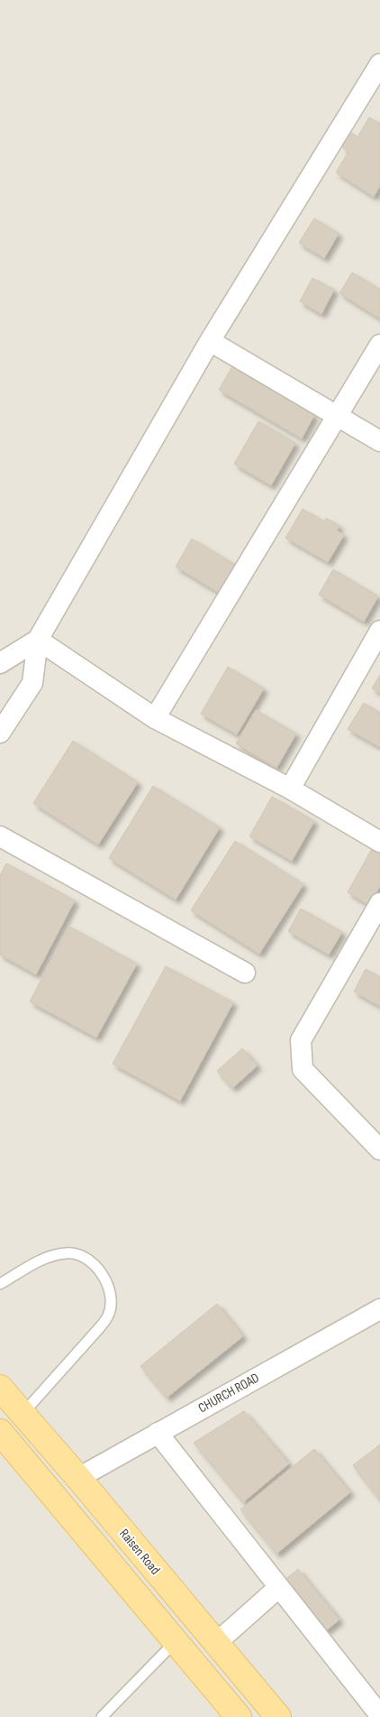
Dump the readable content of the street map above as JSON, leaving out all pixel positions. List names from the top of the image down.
{
  "streets": {
    "main road": ["Raisen Road"],
    "street": ["CHURCH ROAD"]
  },
  "crossings": [
    ["CHURCH ROAD", "Raisen Road"]
  ]
}
